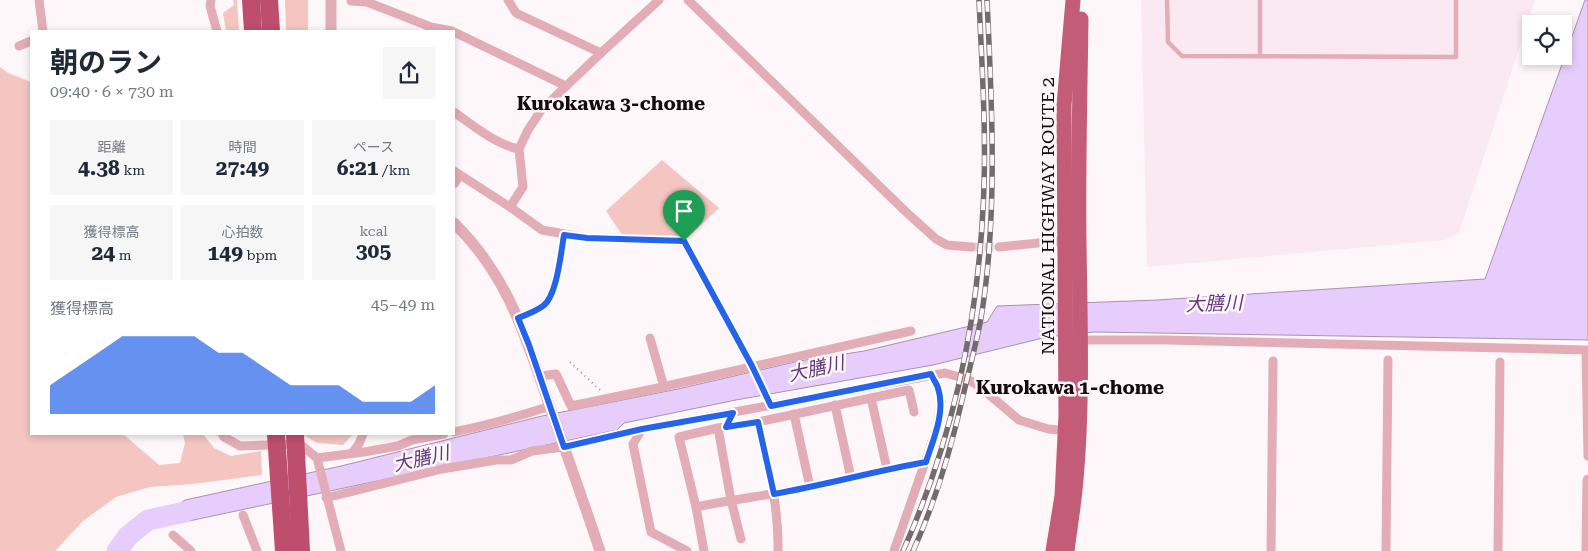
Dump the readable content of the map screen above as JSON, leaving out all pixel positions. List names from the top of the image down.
{
  "streets": {
    "highway": ["NATIONAL HIGHWAY ROUTE 2"]
  },
  "districts": ["Kurokawa 3-chome", "Kurokawa 1-chome"],
  "water": ["大膳川"],
  "page": {
    "heading": ["朝のラン", "09:40 · 6 × 730 m"],
    "stats": [
      ["距離", "4.38 km"],
      ["時間", "27:49"],
      ["ペース", "6:21 /km"],
      ["獲得標高", "24 m"],
      ["心拍数", "149 bpm"],
      ["kcal", "305"]
    ],
    "chart": ["獲得標高", "45–49 m"]
  }
}
